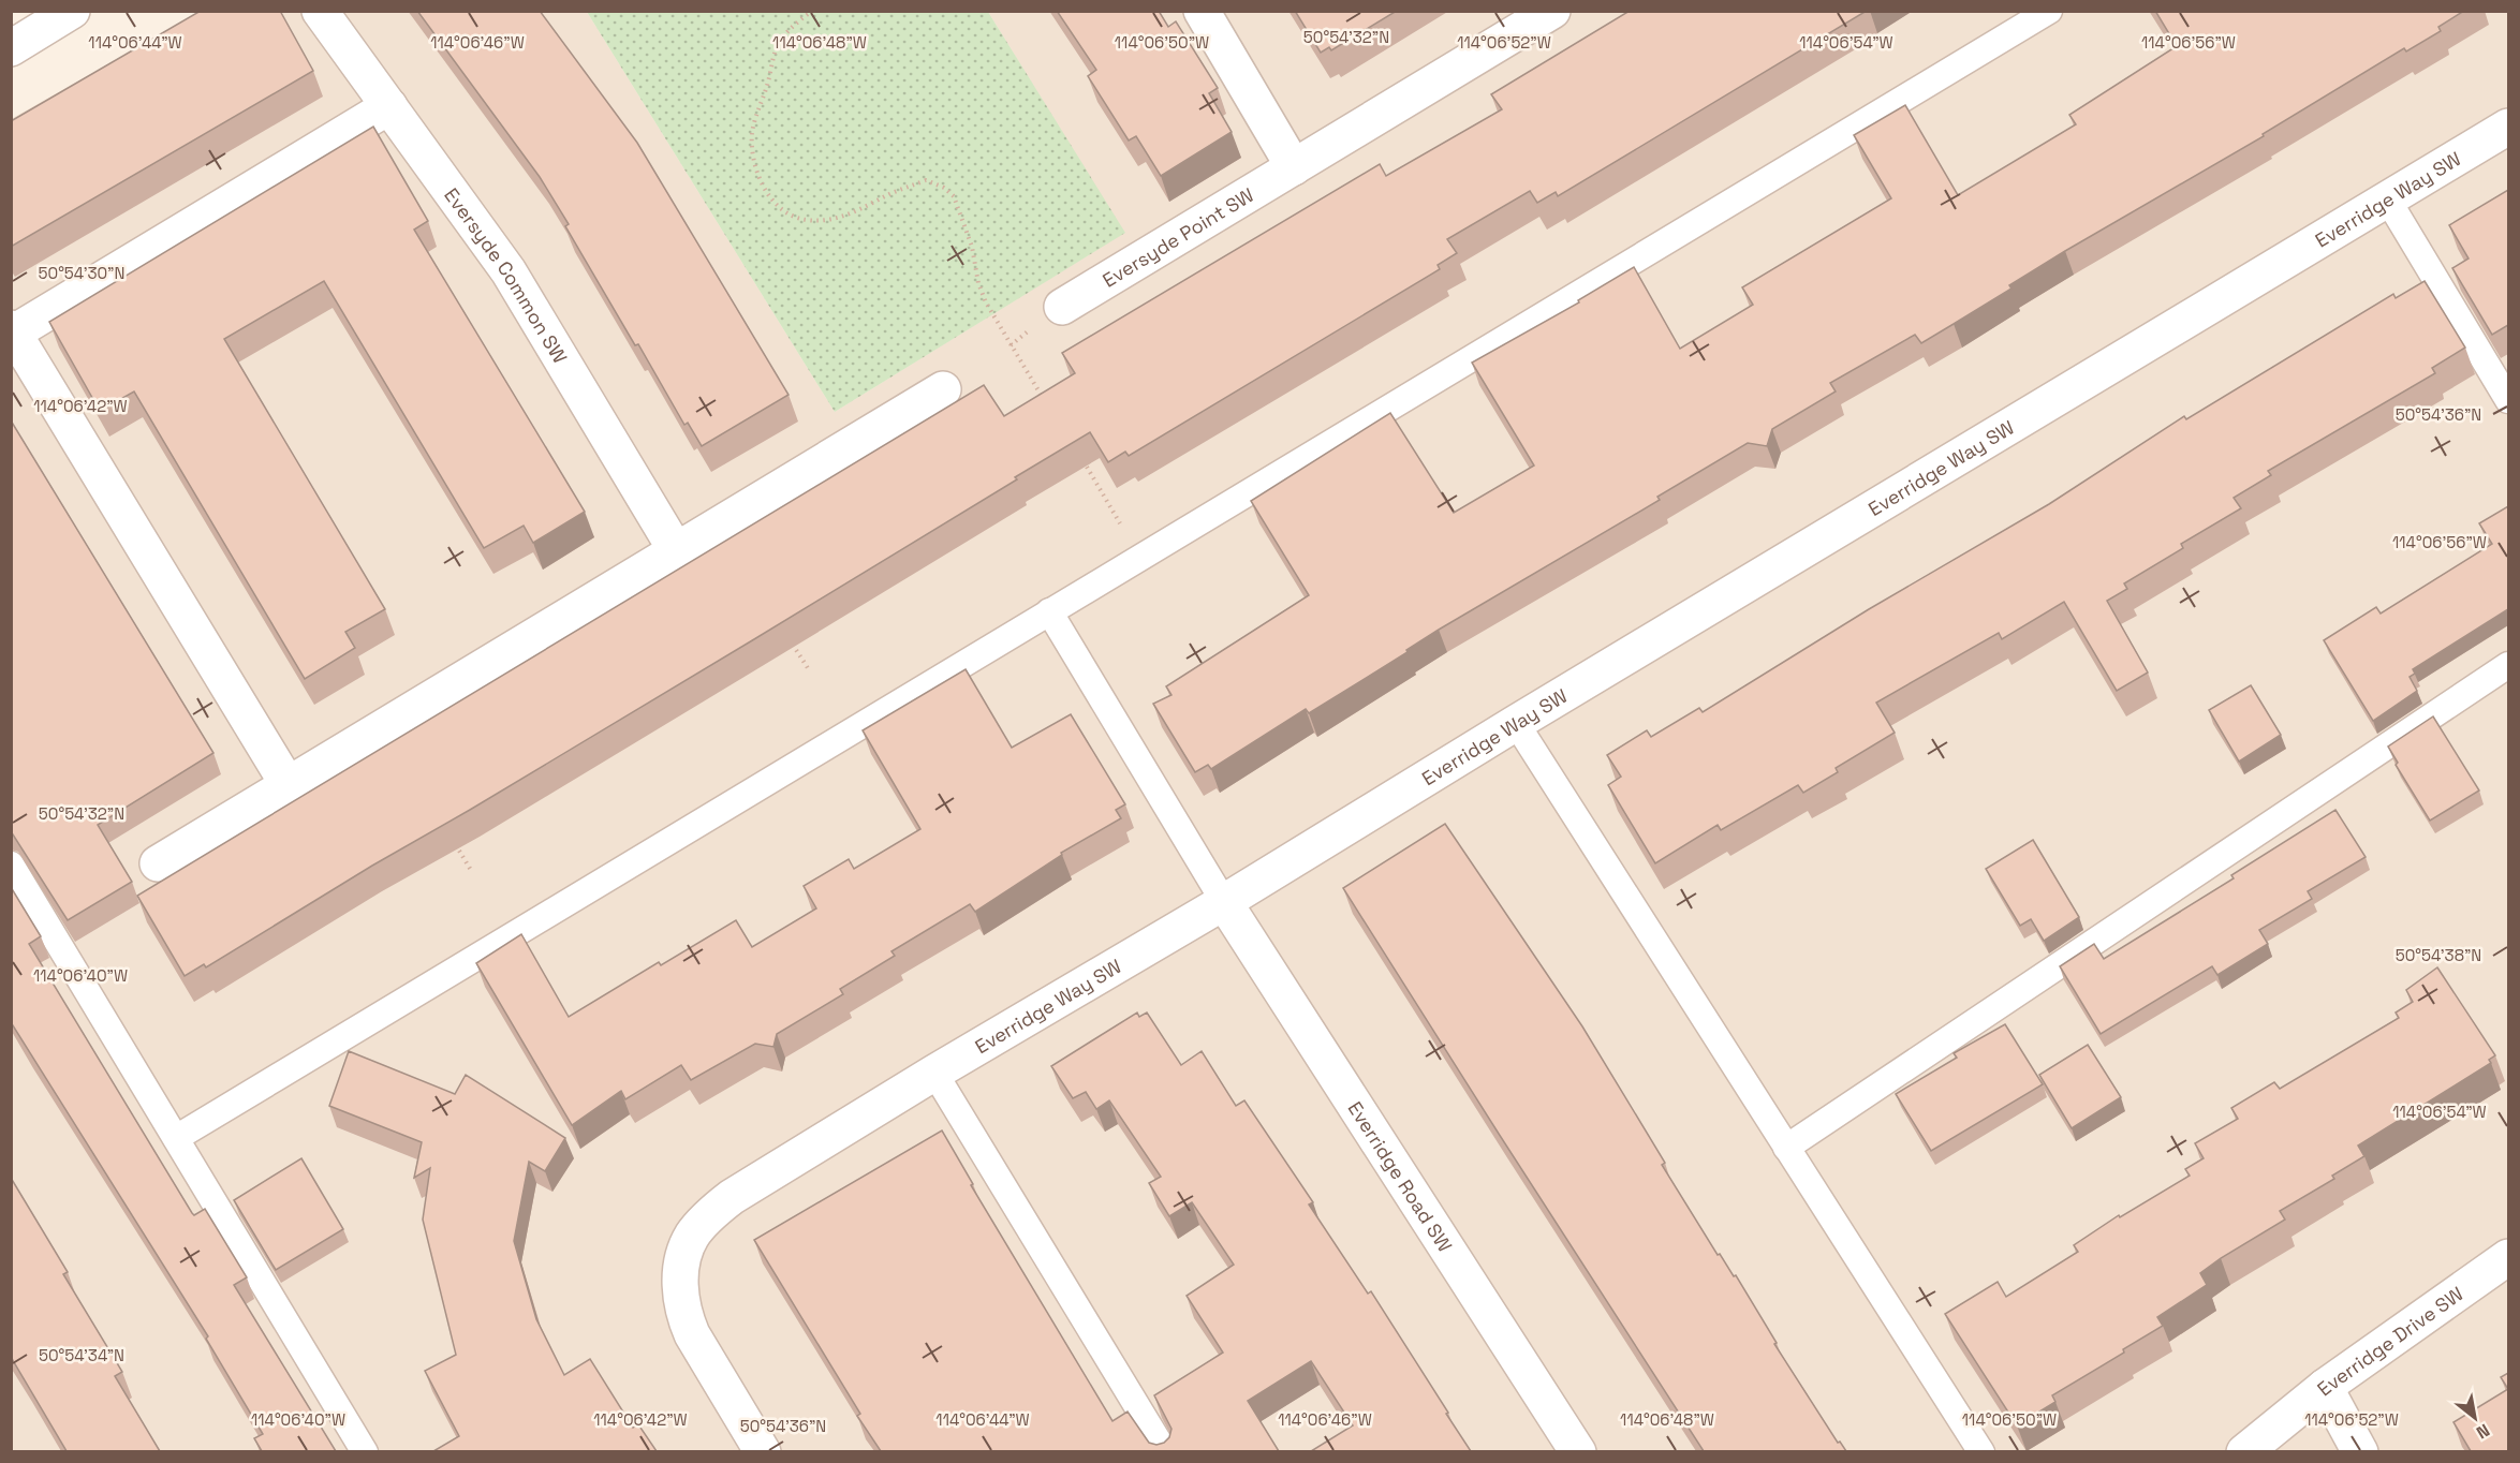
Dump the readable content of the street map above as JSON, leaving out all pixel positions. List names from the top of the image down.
{
  "streets": {
    "street": [
      "Everridge Way SW",
      "Eversyde Point SW",
      "Eversyde Common SW",
      "Everridge Road SW",
      "Everridge Drive SW"
    ]
  },
  "crossings": [
    ["Everridge Way SW", "Everridge Road SW"]
  ],
  "north": "bottom right",
  "coordinates": [
    "50°54'32\"N",
    "114°06'44\"W",
    "114°06'46\"W",
    "114°06'48\"W",
    "114°06'50\"W",
    "114°06'52\"W",
    "114°06'54\"W",
    "114°06'56\"W",
    "50°54'30\"N",
    "114°06'42\"W",
    "50°54'36\"N",
    "50°54'38\"N",
    "114°06'40\"W",
    "50°54'34\"N"
  ]
}
